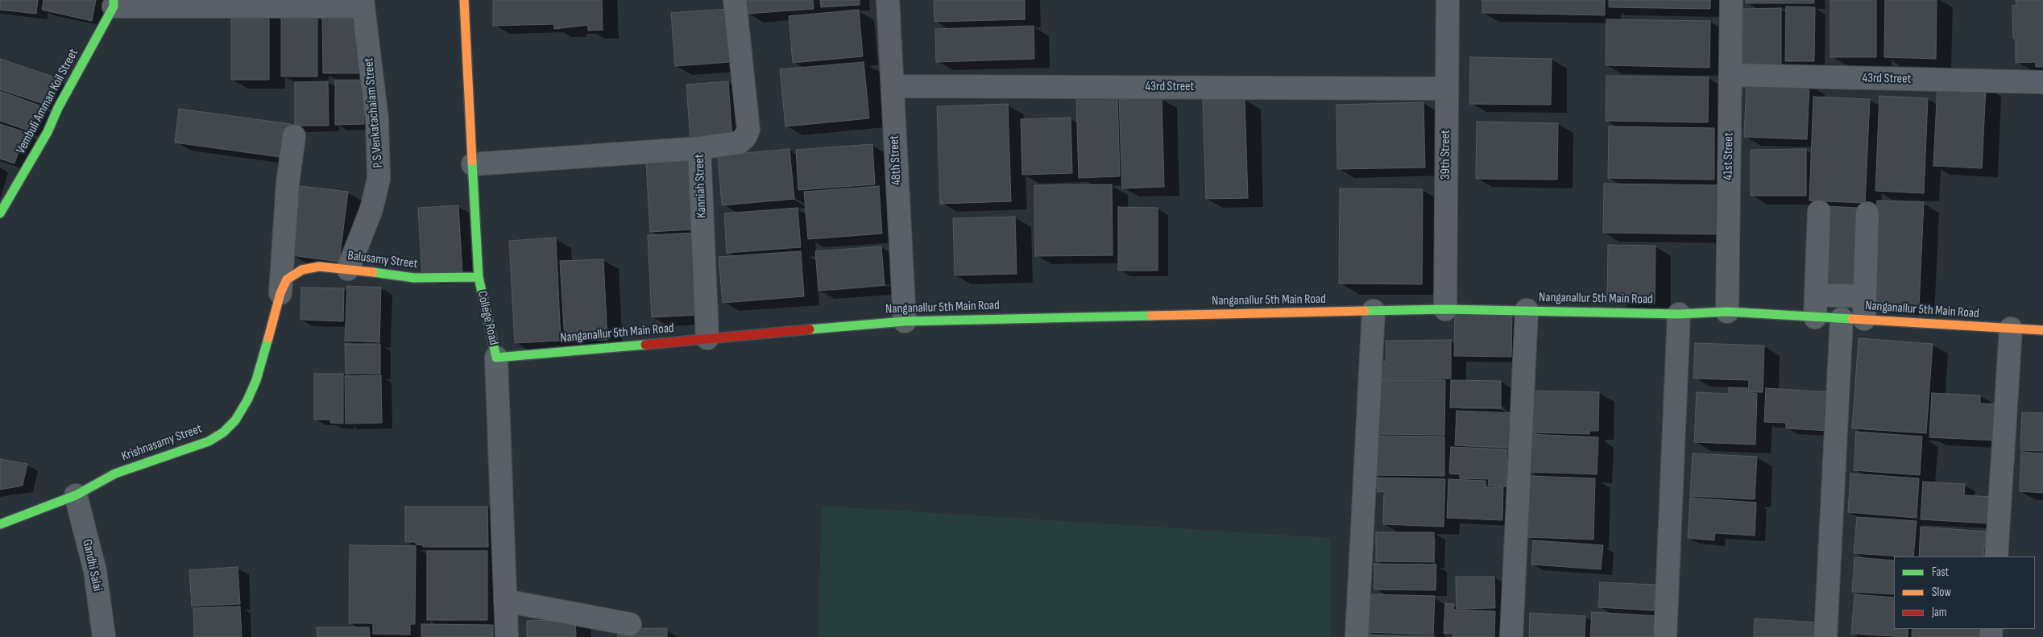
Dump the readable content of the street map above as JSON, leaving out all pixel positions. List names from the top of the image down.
{
  "streets": {
    "street": [
      "43rd Street",
      "Vembuli Amman Koil Street",
      "P S Venkatachalam Street",
      "39th Street",
      "41st Street",
      "48th Street",
      "Kanniah Street",
      "Balusamy Street",
      "Nanganallur 5th Main Road",
      "College Road",
      "Krishnasamy Street",
      "Gandhi Salai"
    ]
  },
  "crossings": [
    ["43rd Street", "39th Street"],
    ["43rd Street", "41st Street"],
    ["43rd Street", "48th Street"],
    ["P S Venkatachalam Street", "Balusamy Street"],
    ["39th Street", "Nanganallur 5th Main Road"],
    ["41st Street", "Nanganallur 5th Main Road"],
    ["48th Street", "Nanganallur 5th Main Road"],
    ["Kanniah Street", "Nanganallur 5th Main Road"],
    ["Balusamy Street", "College Road"],
    ["Balusamy Street", "Krishnasamy Street"],
    ["Nanganallur 5th Main Road", "College Road"],
    ["Krishnasamy Street", "Gandhi Salai"]
  ],
  "legend": ["Fast", "Slow", "Jam"]
}
